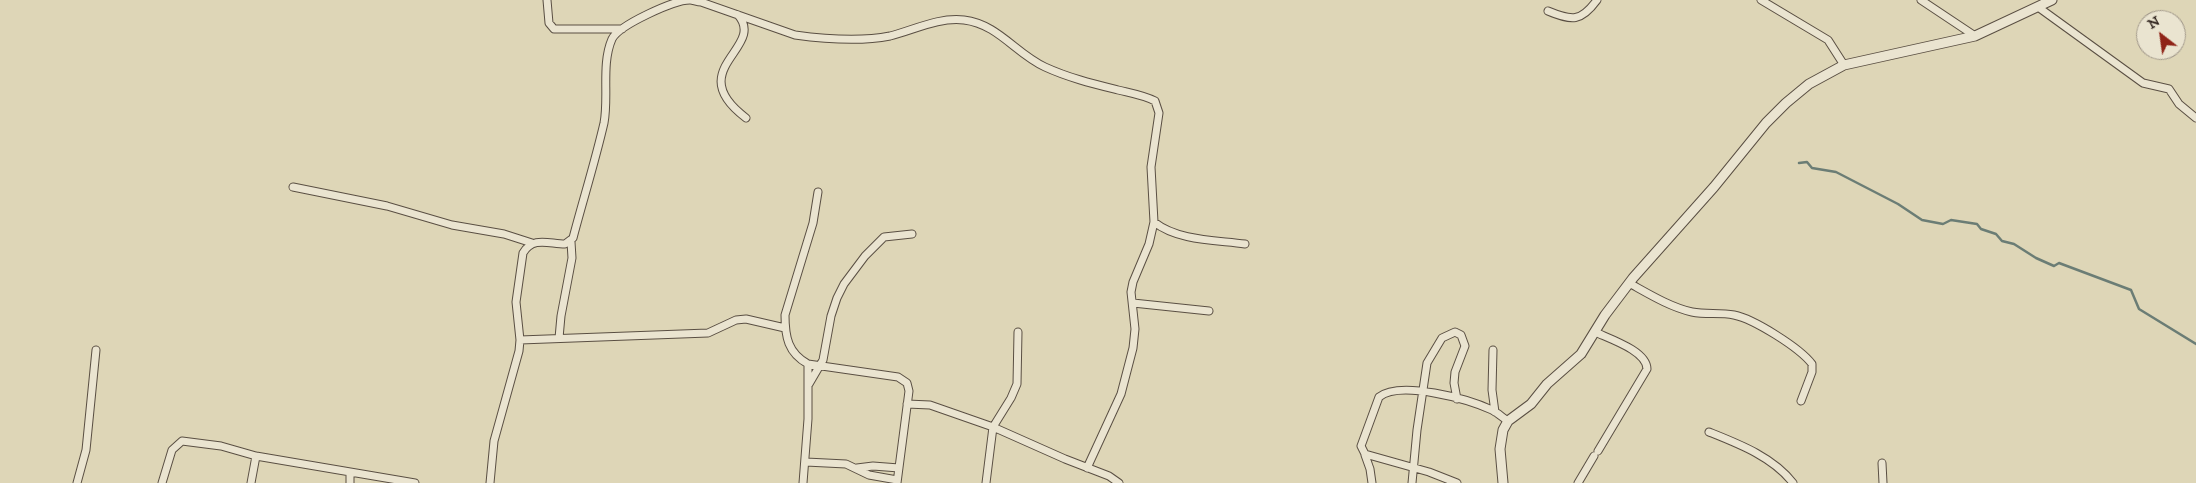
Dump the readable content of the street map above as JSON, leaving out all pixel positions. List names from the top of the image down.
{
  "north": "top left"
}
